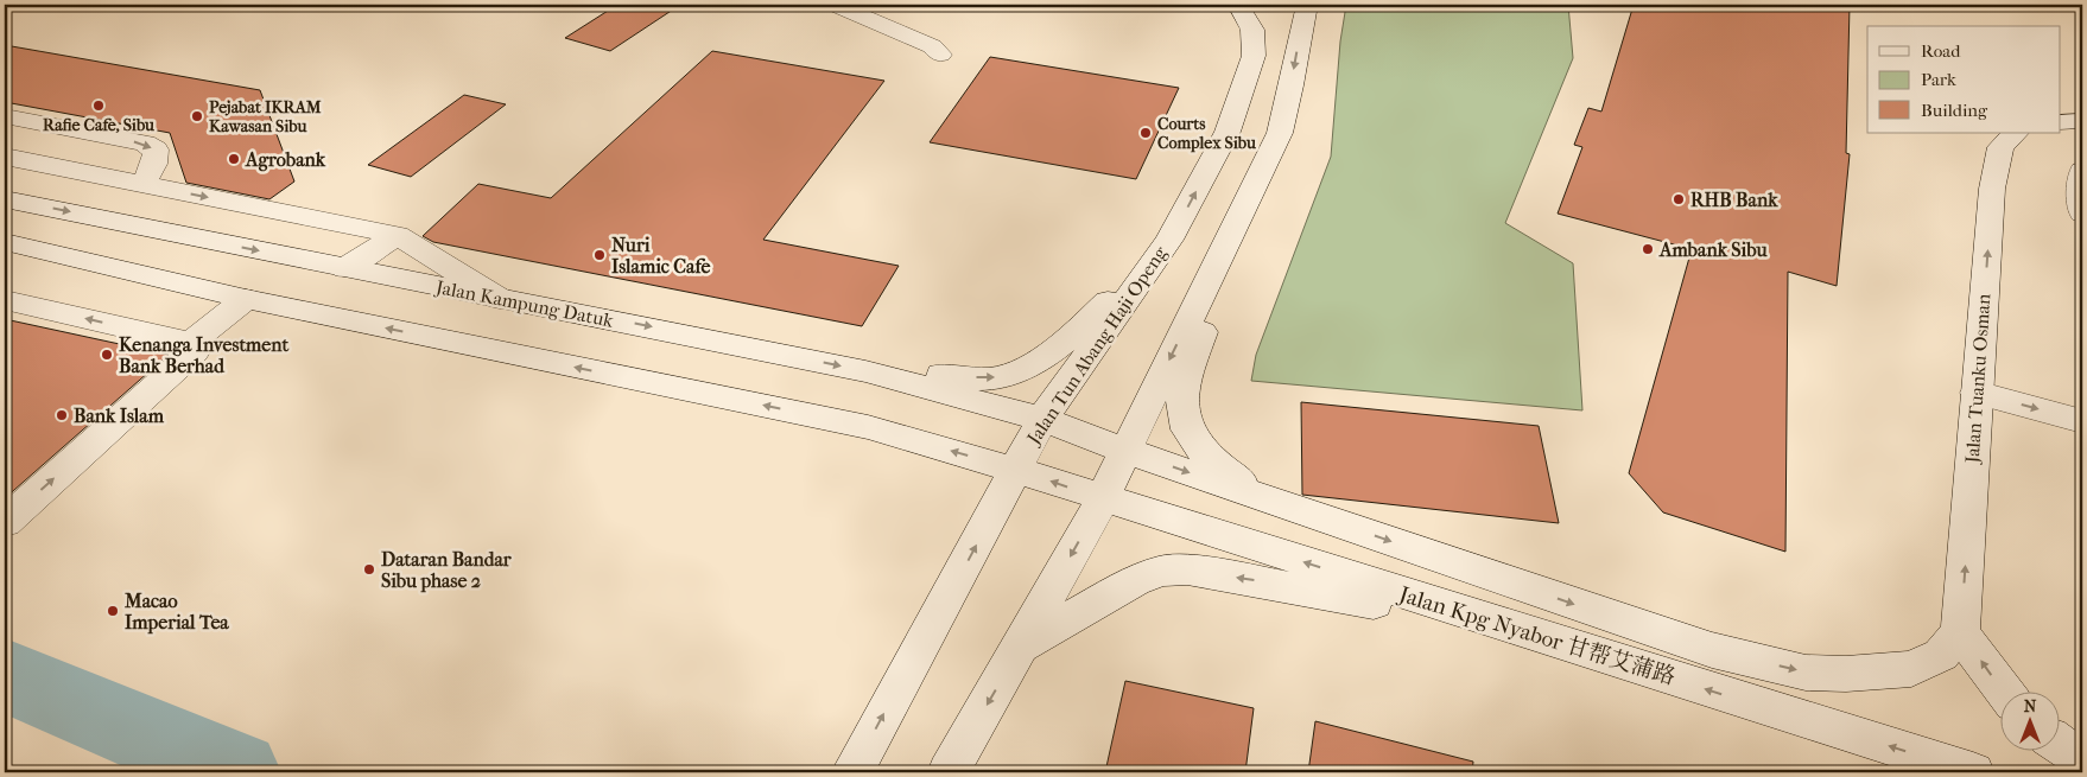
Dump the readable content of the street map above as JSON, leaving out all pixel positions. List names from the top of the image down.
{
  "streets": {
    "street": [
      "Jalan Kampung Datuk",
      "Jalan Tun Abang Haji Openg",
      "Jalan Tuanku Osman",
      "Jalan Kpg Nyabor 甘帮艾蒲路"
    ]
  },
  "crossings": [
    ["Jalan Kampung Datuk", "Jalan Tun Abang Haji Openg"],
    ["Jalan Kampung Datuk", "Jalan Kpg Nyabor 甘帮艾蒲路"],
    ["Jalan Tun Abang Haji Openg", "Jalan Kpg Nyabor 甘帮艾蒲路"],
    ["Jalan Tuanku Osman", "Jalan Kpg Nyabor 甘帮艾蒲路"]
  ],
  "one_way": ["Jalan Tuanku Osman"],
  "places": [
    "Rafie Cafe, Sibu",
    "Pejabat IKRAM Kawasan Sibu",
    "Courts Complex Sibu",
    "Agrobank",
    "RHB Bank",
    "Ambank Sibu",
    "Nuri Islamic Cafe",
    "Kenanga Investment Bank Berhad",
    "Bank Islam",
    "Dataran Bandar Sibu phase 2",
    "Macao Imperial Tea"
  ],
  "legend": ["Road", "Park", "Building"],
  "north": "top"
}
